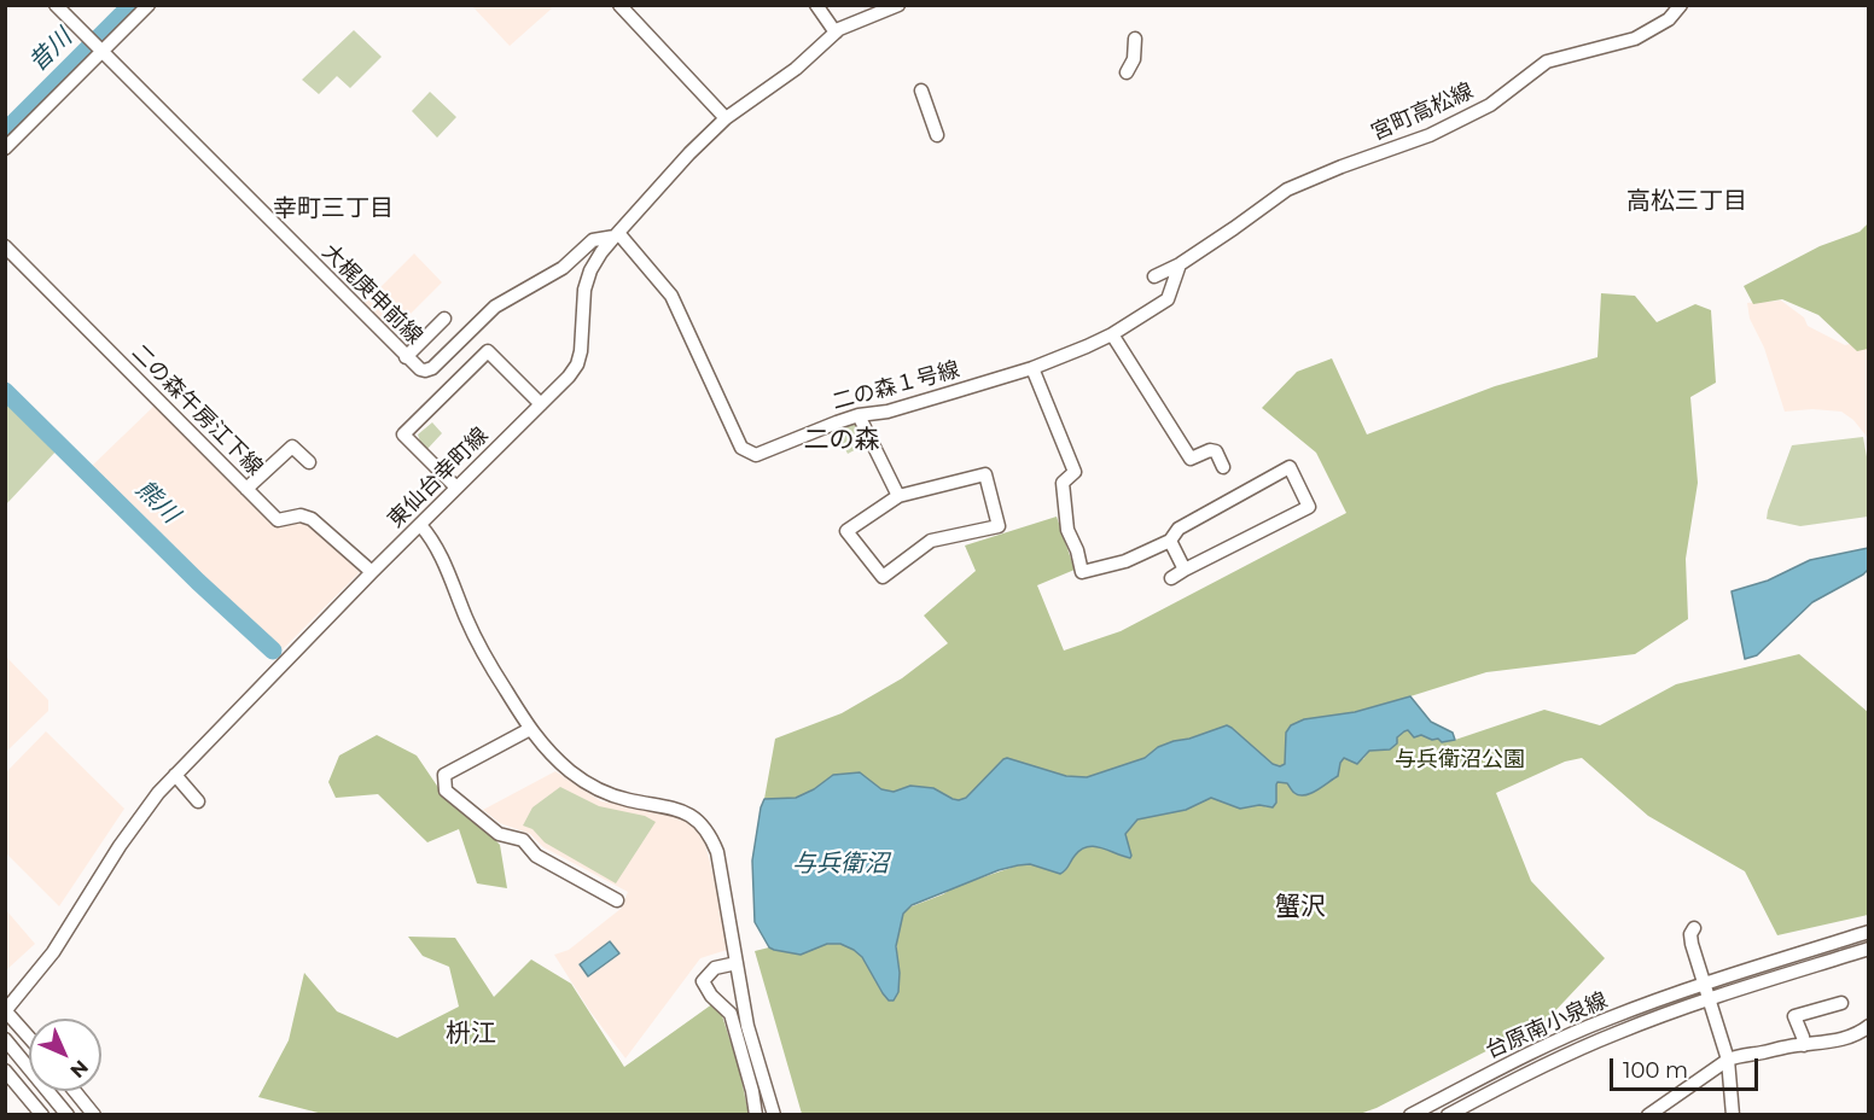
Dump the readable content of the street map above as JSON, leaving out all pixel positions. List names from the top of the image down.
{
  "streets": {
    "street": [
      "宮町高松線",
      "大梶庚申前線",
      "二の森１号線",
      "二の森午房江下線",
      "東仙台幸町線",
      "台原南小泉線"
    ]
  },
  "crossings": [
    ["宮町高松線", "二の森１号線"],
    ["大梶庚申前線", "二の森１号線"],
    ["大梶庚申前線", "東仙台幸町線"],
    ["二の森１号線", "東仙台幸町線"],
    ["二の森午房江下線", "東仙台幸町線"]
  ],
  "districts": [
    "高松三丁目",
    "幸町三丁目",
    "二の森",
    "蟹沢",
    "枡江"
  ],
  "water": ["昔川", "熊川", "与兵衛沼"],
  "parks": ["与兵衛沼公園"],
  "scale_bar": "100 m",
  "north": "bottom right"
}
